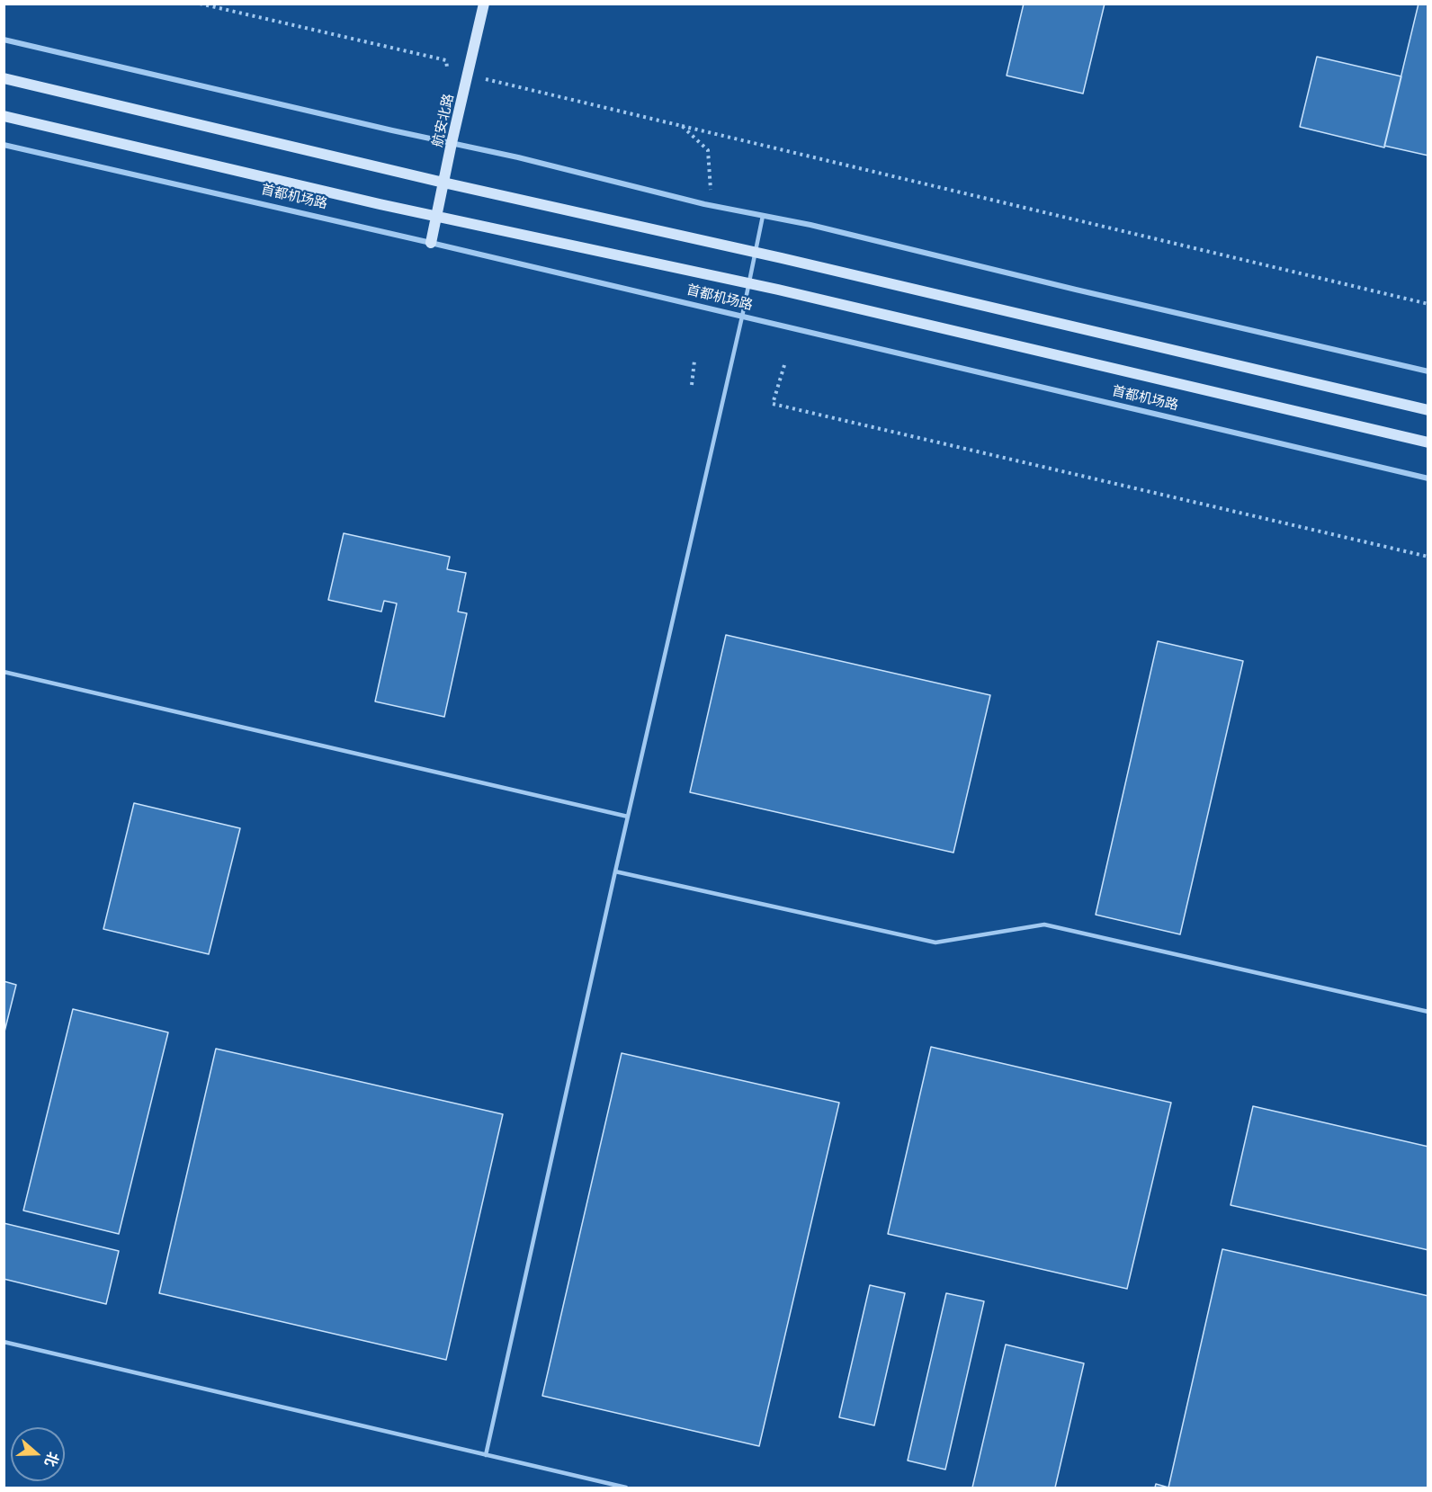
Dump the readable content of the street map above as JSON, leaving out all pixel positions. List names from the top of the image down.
{
  "streets": {
    "street": ["航安北路", "首都机场路"]
  },
  "crossings": [
    ["航安北路", "首都机场路"]
  ],
  "north": "right"
}
